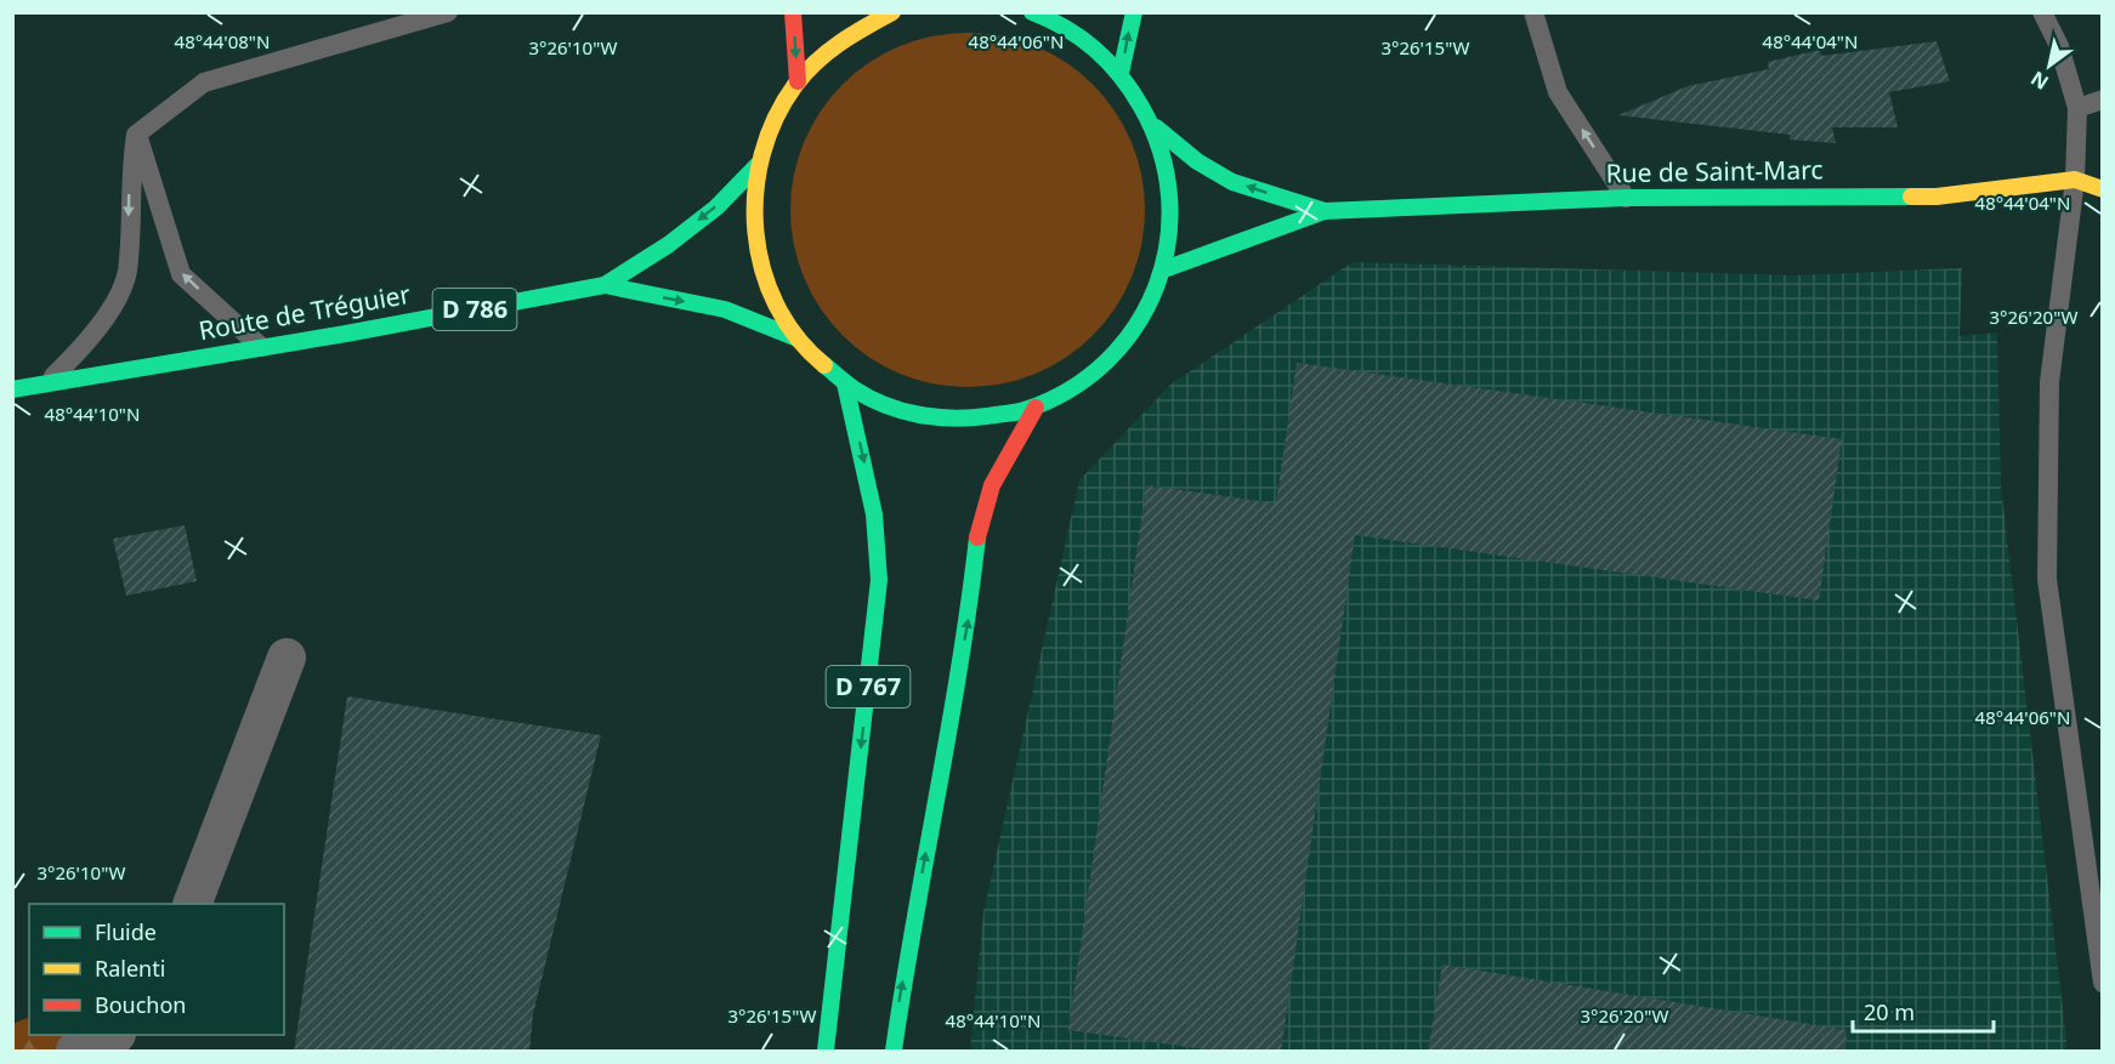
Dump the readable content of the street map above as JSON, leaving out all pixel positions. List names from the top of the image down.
{
  "streets": {
    "main road": [
      "Rue de Saint-Marc",
      "D 786",
      "Route de Tréguier",
      "D 767"
    ]
  },
  "crossings": [
    ["D 786", "Route de Tréguier"]
  ],
  "legend": ["Fluide", "Ralenti", "Bouchon"],
  "scale_bar": "20 m",
  "north": "bottom left",
  "coordinates": [
    "48°44'08\"N",
    "48°44'04\"N",
    "48°44'06\"N",
    "3°26'10\"W",
    "3°26'15\"W",
    "3°26'20\"W",
    "48°44'10\"N"
  ]
}
